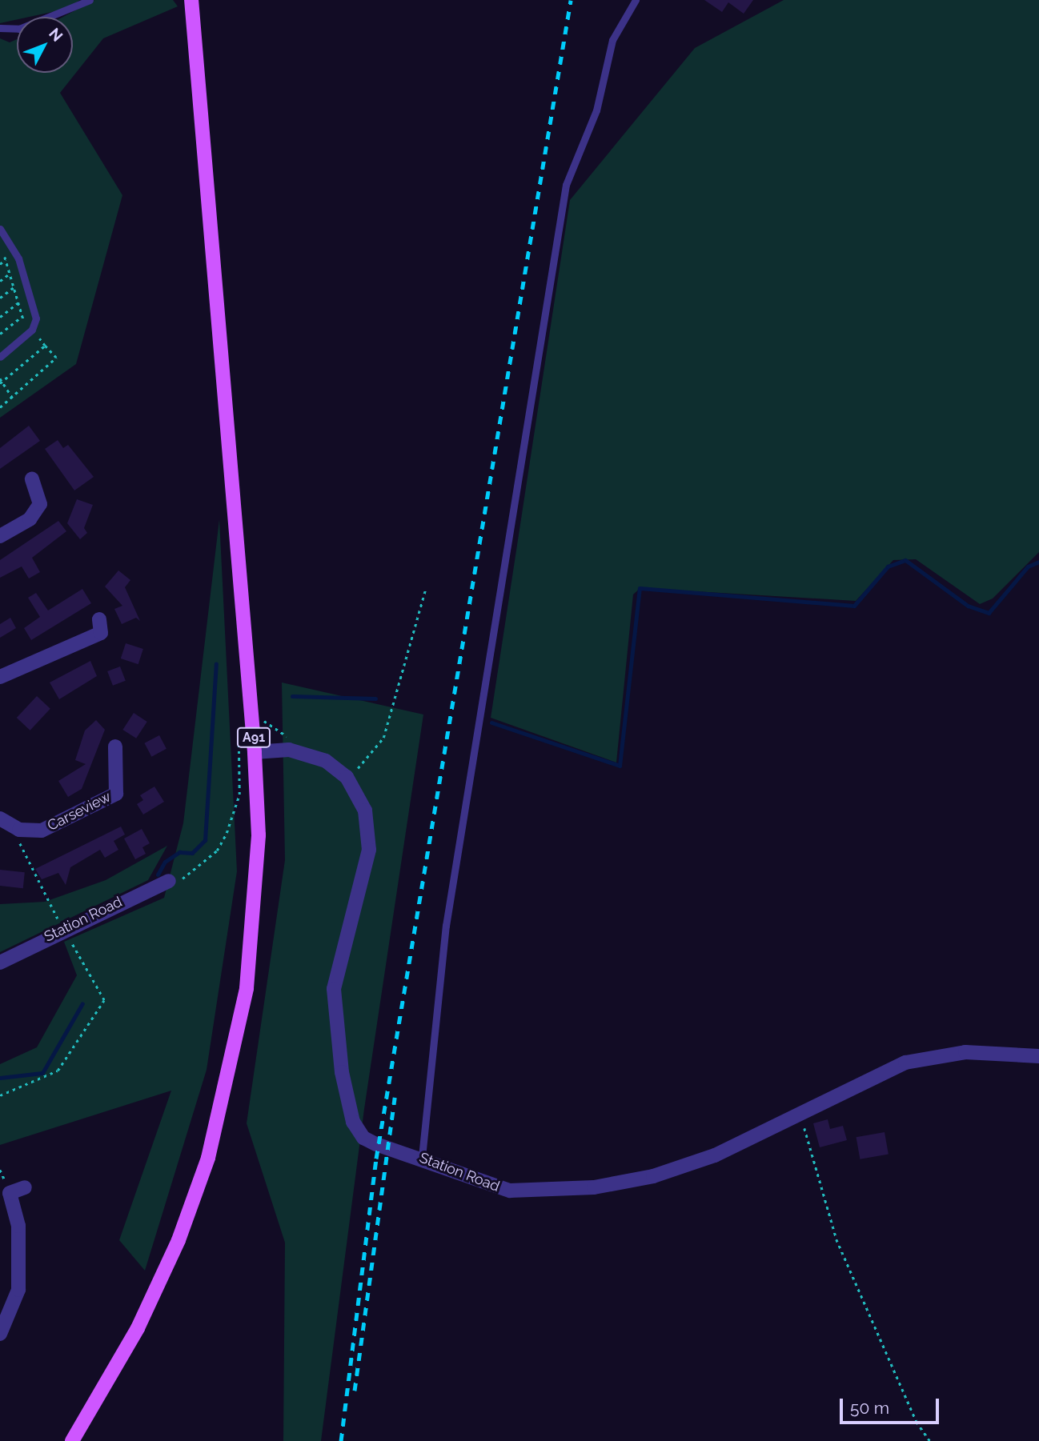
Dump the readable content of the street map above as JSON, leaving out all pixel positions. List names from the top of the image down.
{
  "streets": {
    "main road": ["A91"],
    "street": ["Carseview", "Station Road"]
  },
  "scale_bar": "50 m",
  "north": "top right"
}
